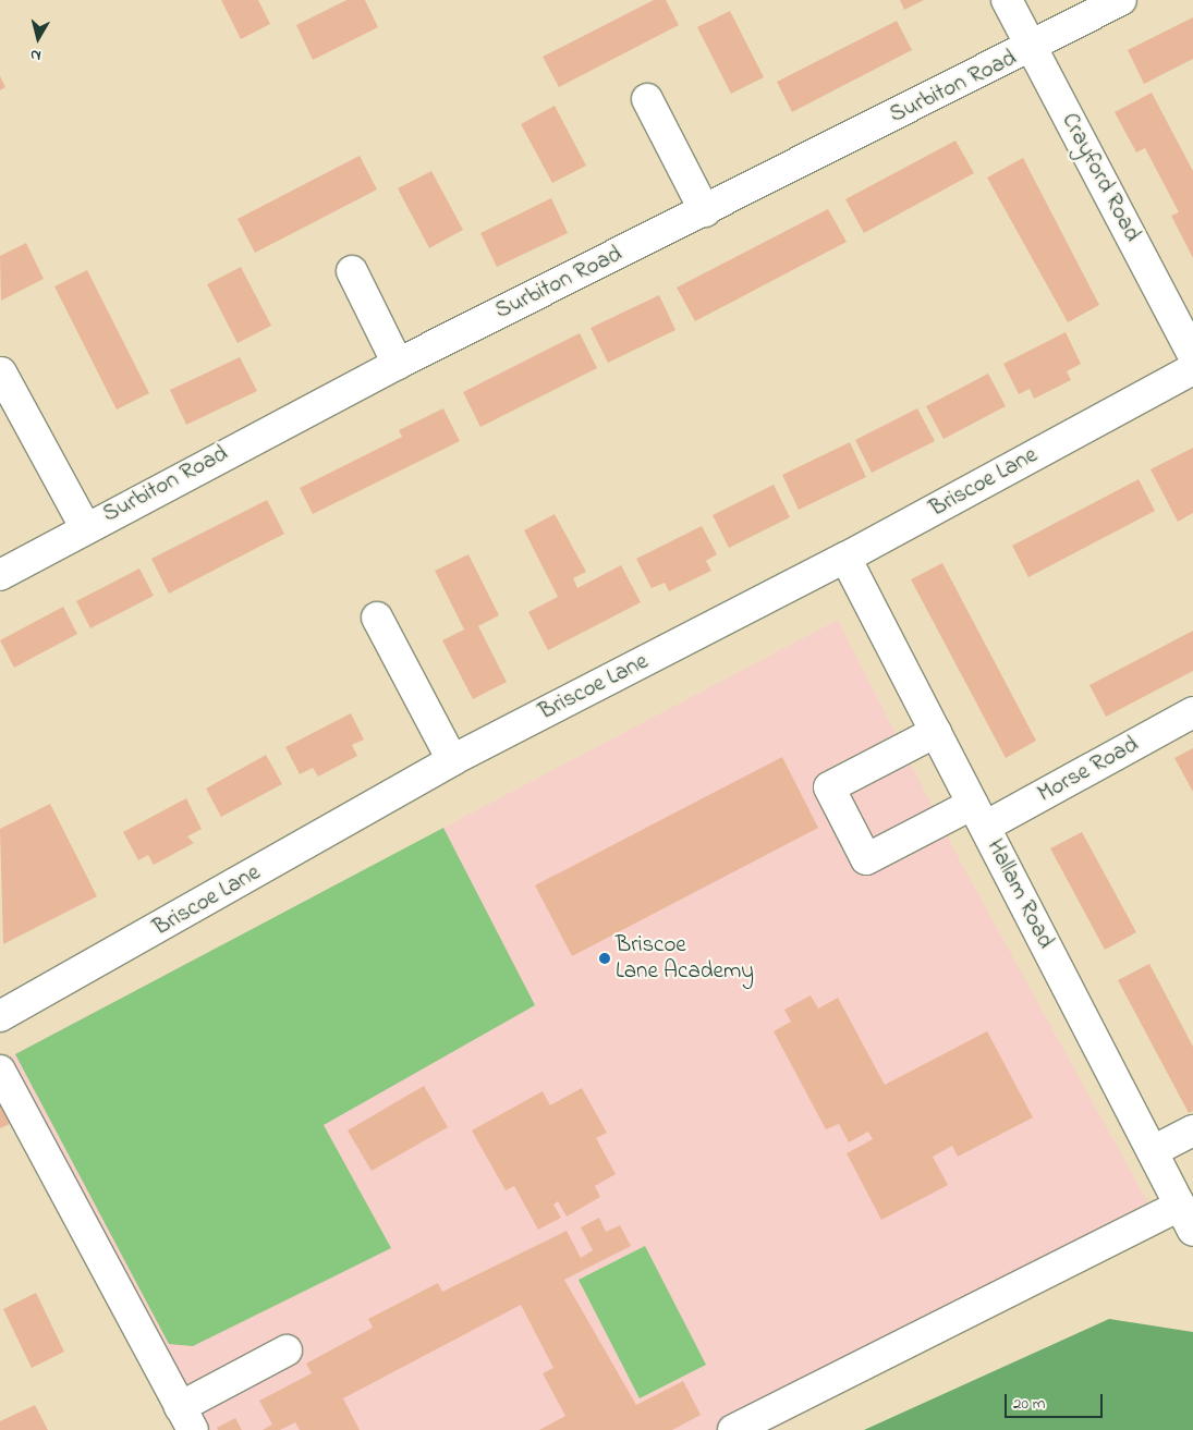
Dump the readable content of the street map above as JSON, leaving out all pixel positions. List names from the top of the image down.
{
  "streets": {
    "street": [
      "Surbiton Road",
      "Crayford Road",
      "Briscoe Lane",
      "Morse Road",
      "Hallam Road"
    ]
  },
  "crossings": [
    ["Surbiton Road", "Crayford Road"],
    ["Briscoe Lane", "Hallam Road"],
    ["Morse Road", "Hallam Road"]
  ],
  "places": ["Briscoe Lane Academy"],
  "scale_bar": "20 m",
  "north": "bottom"
}
